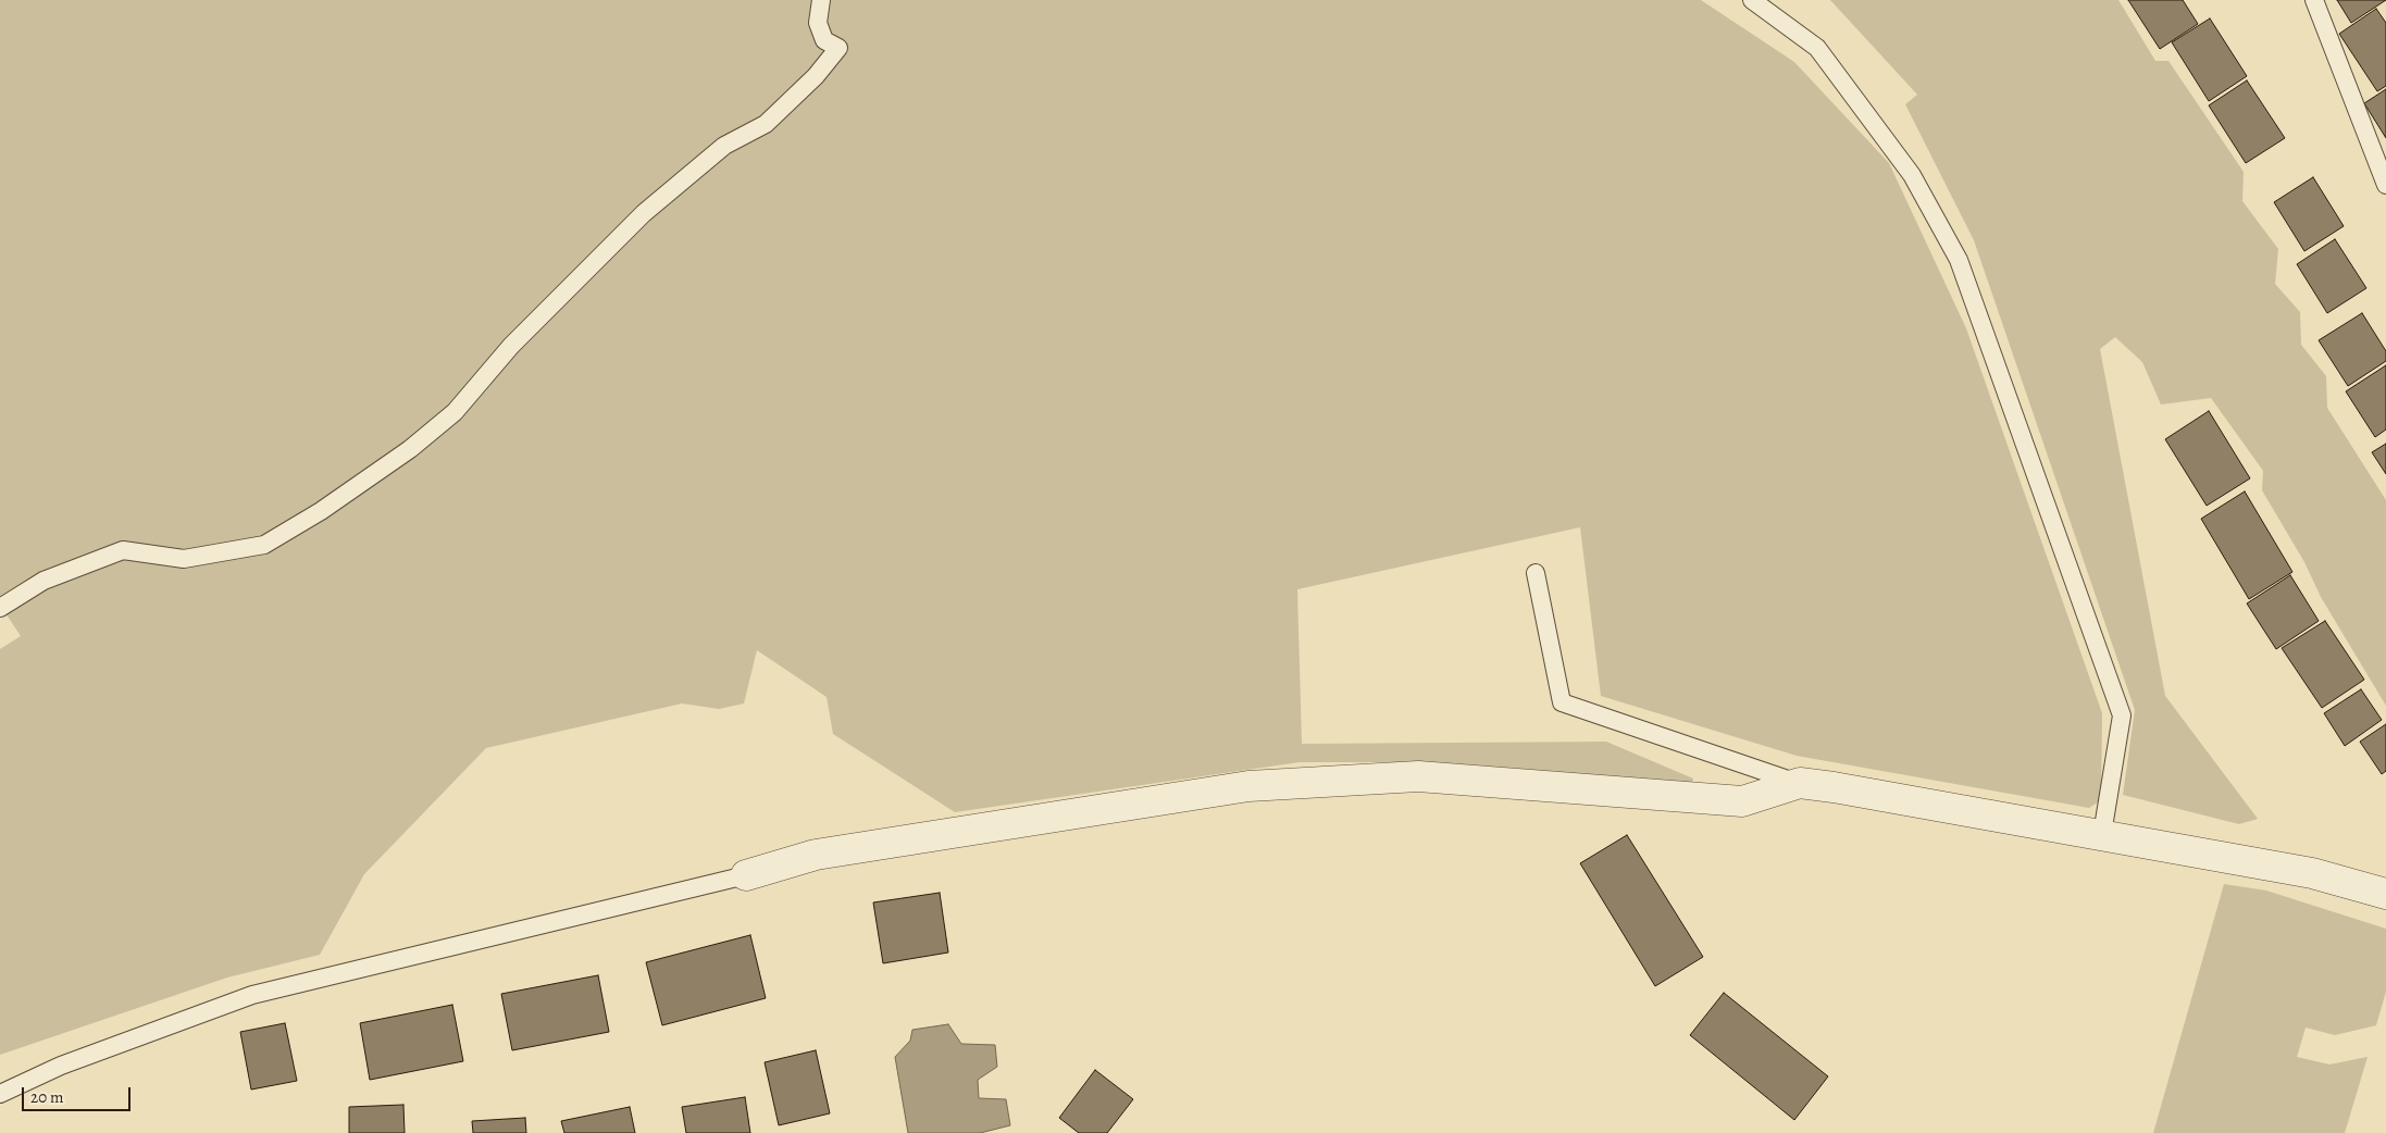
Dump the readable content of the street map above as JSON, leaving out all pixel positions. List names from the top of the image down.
{
  "scale_bar": "20 m"
}
